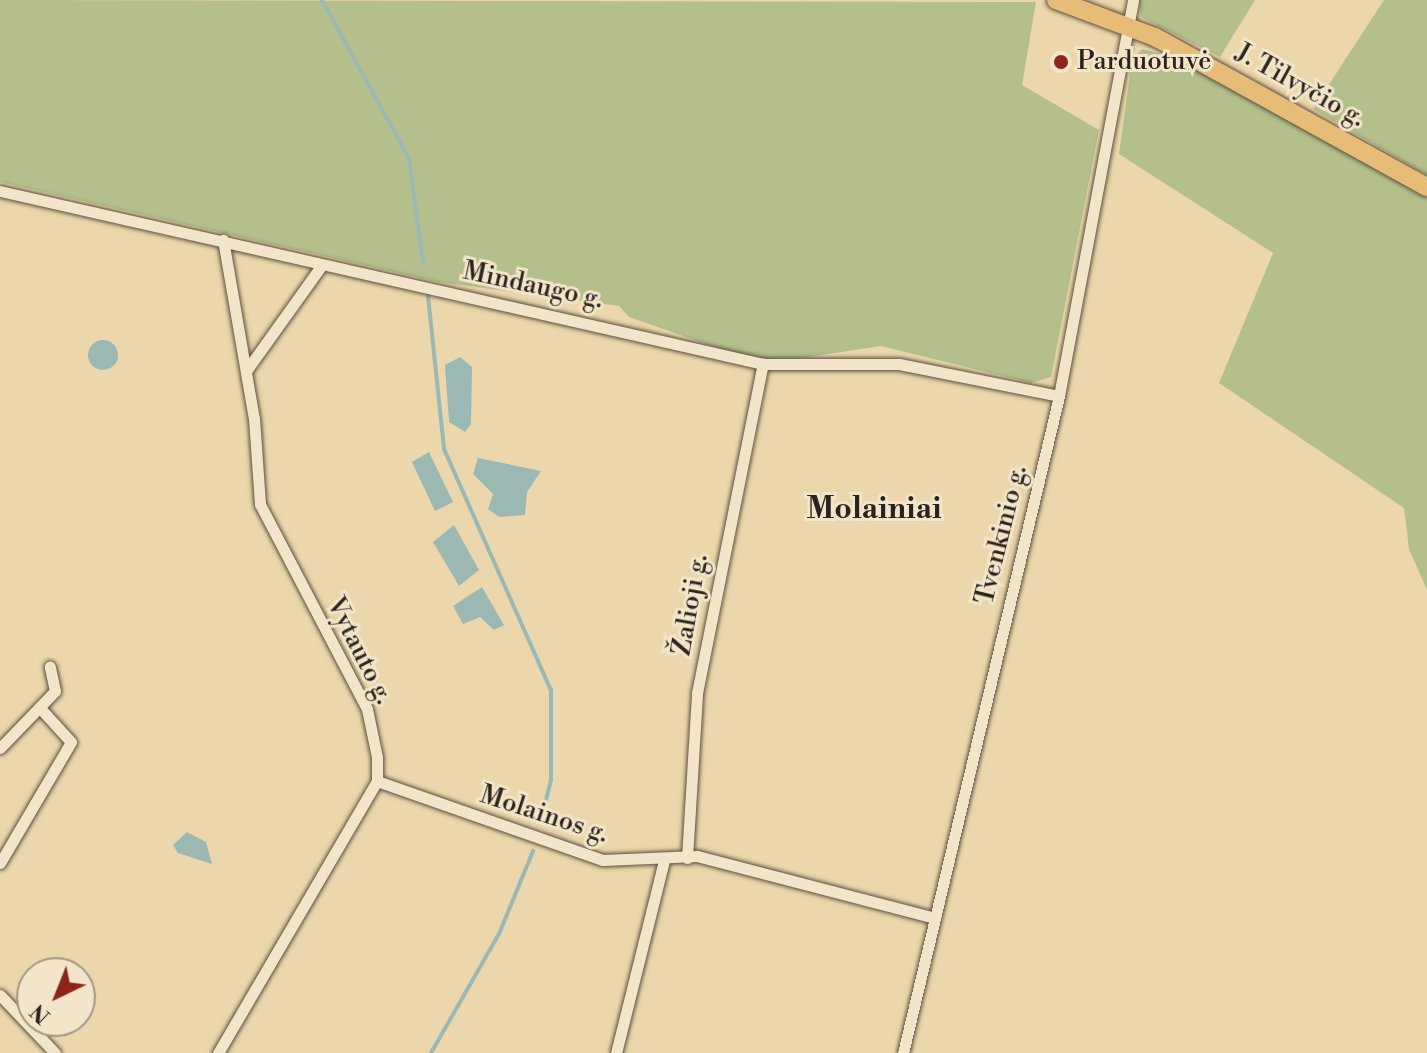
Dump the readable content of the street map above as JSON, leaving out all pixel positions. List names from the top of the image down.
{
  "streets": {
    "main road": ["J. Tilvyčio g."],
    "street": [
      "Mindaugo g.",
      "Tvenkinio g.",
      "Žalioji g.",
      "Vytauto g.",
      "Molainos g."
    ]
  },
  "crossings": [
    ["J. Tilvyčio g.", "Tvenkinio g."],
    ["Mindaugo g.", "Tvenkinio g."],
    ["Mindaugo g.", "Žalioji g."],
    ["Mindaugo g.", "Vytauto g."],
    ["Tvenkinio g.", "Molainos g."],
    ["Žalioji g.", "Molainos g."],
    ["Vytauto g.", "Molainos g."]
  ],
  "districts": ["Molainiai"],
  "places": ["Parduotuvė"],
  "north": "bottom left"
}
